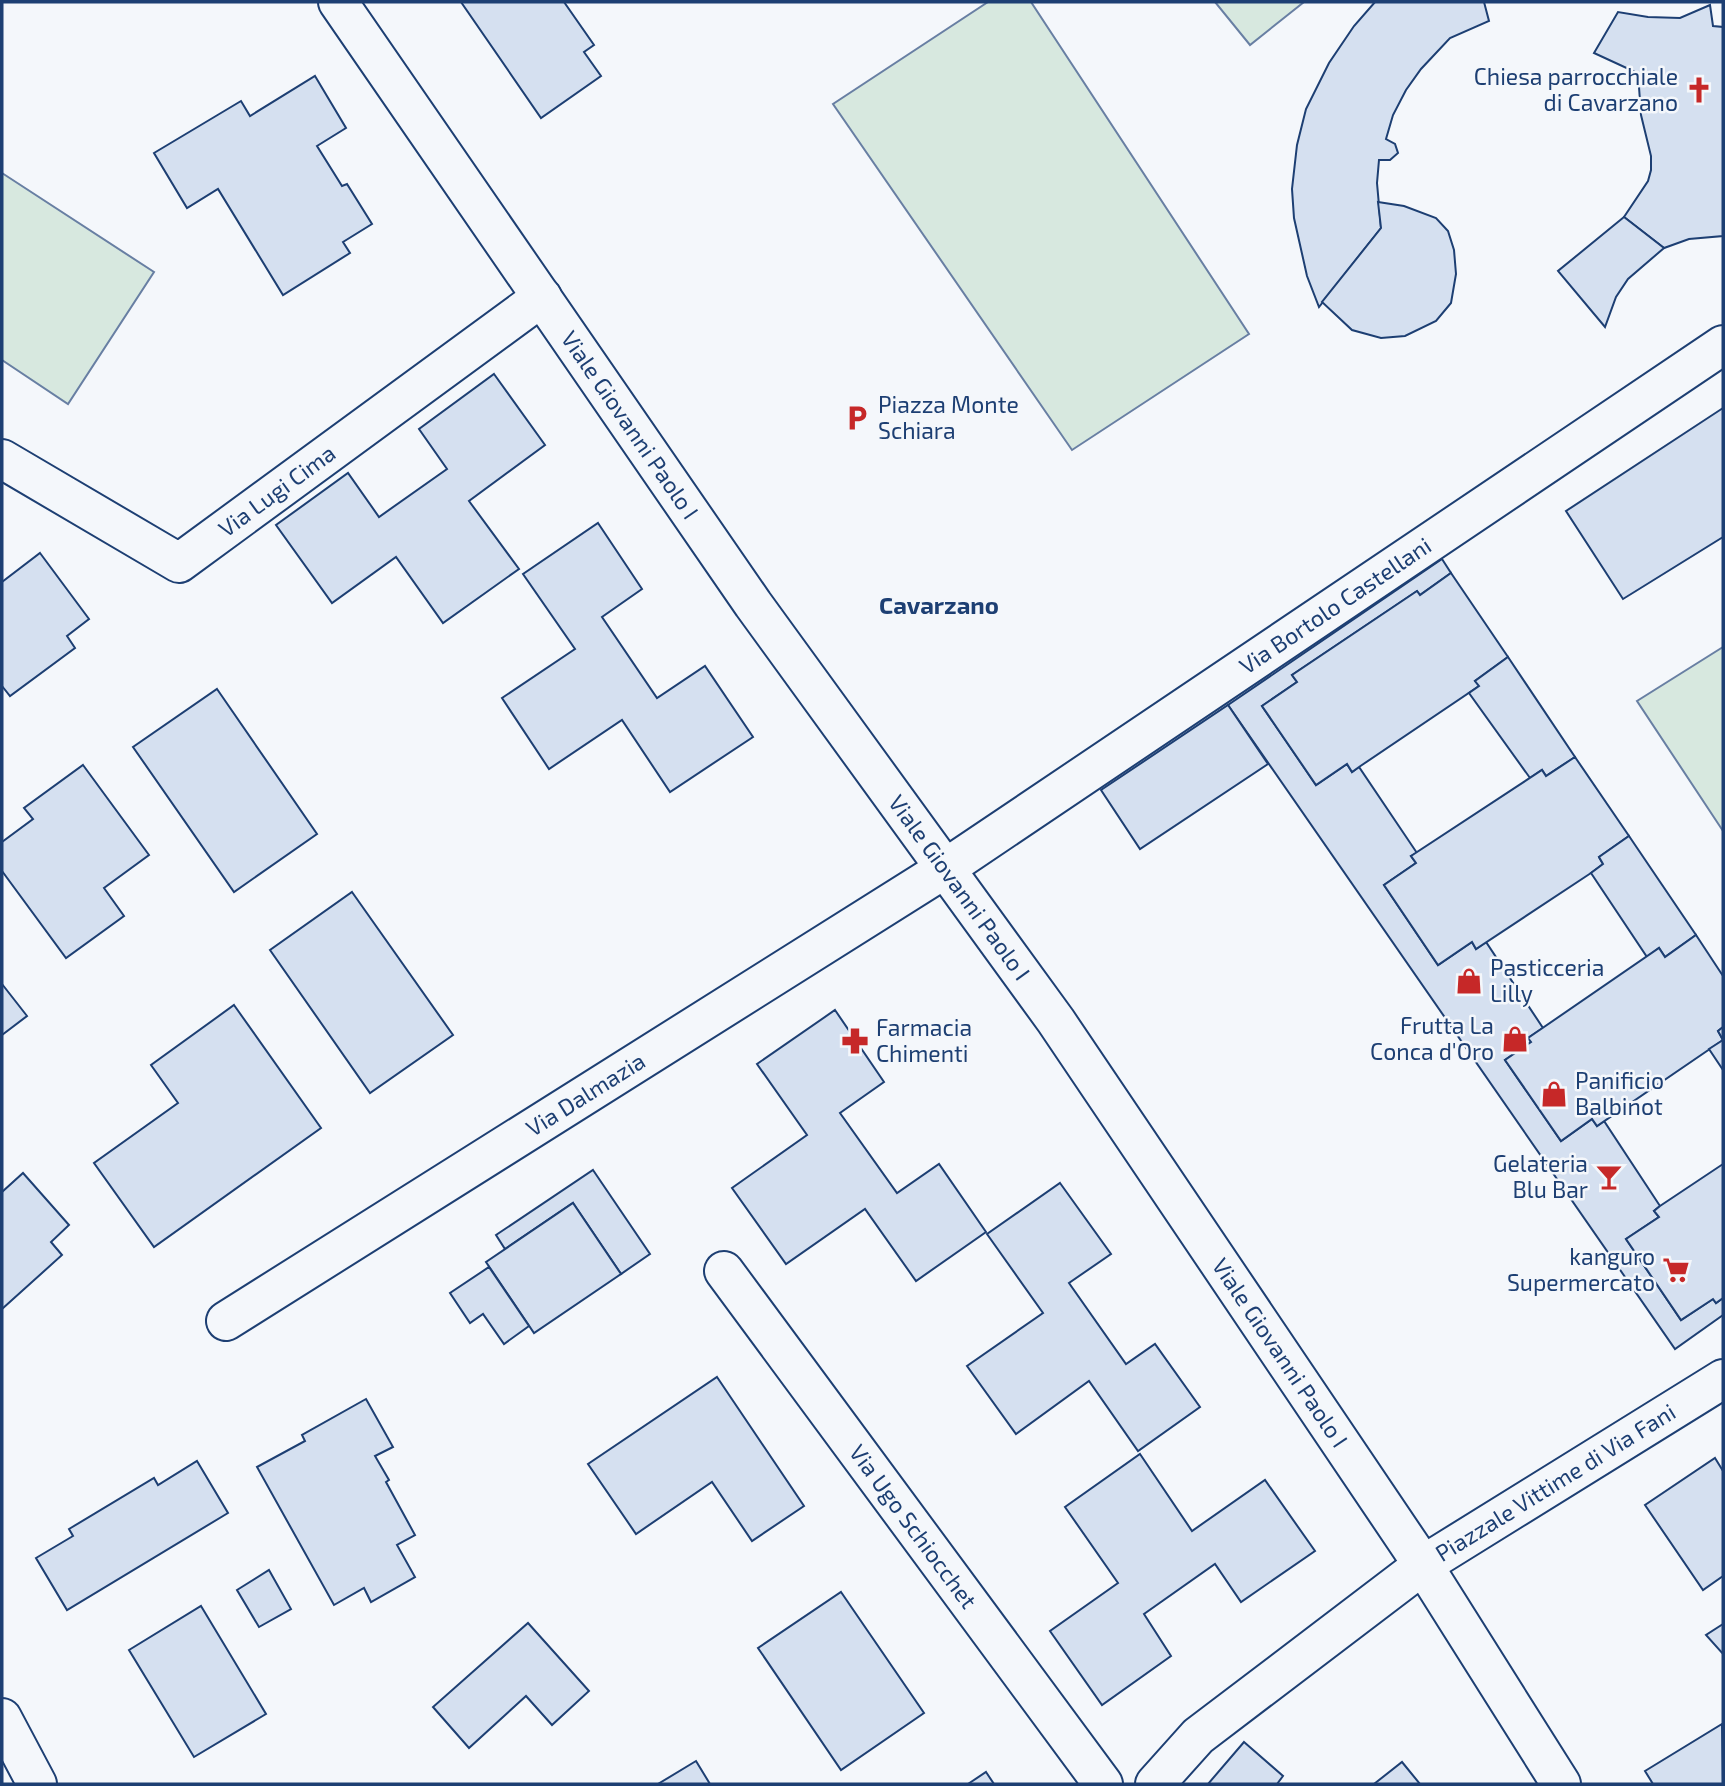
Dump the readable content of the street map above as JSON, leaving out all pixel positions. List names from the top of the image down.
{
  "streets": {
    "street": [
      "Viale Giovanni Paolo I",
      "Via Lugi Cima",
      "Via Bortolo Castellani",
      "Via Dalmazia",
      "Piazzale Vittime di Via Fani",
      "Via Ugo Schiocchet"
    ]
  },
  "crossings": [
    ["Viale Giovanni Paolo I", "Via Lugi Cima"],
    ["Viale Giovanni Paolo I", "Via Bortolo Castellani"],
    ["Viale Giovanni Paolo I", "Via Dalmazia"],
    ["Viale Giovanni Paolo I", "Piazzale Vittime di Via Fani"],
    ["Via Bortolo Castellani", "Via Dalmazia"]
  ],
  "districts": ["Cavarzano"],
  "places": {
    "church": ["Chiesa parrocchiale di Cavarzano"],
    "parking": ["Piazza Monte Schiara"],
    "shop": ["Pasticceria Lilly", "Frutta La Conca d'Oro", "Panificio Balbinot"],
    "pharmacy": ["Farmacia Chimenti"],
    "bar": ["Gelateria Blu Bar"],
    "supermarket": ["kanguro Supermercato"]
  }
}
